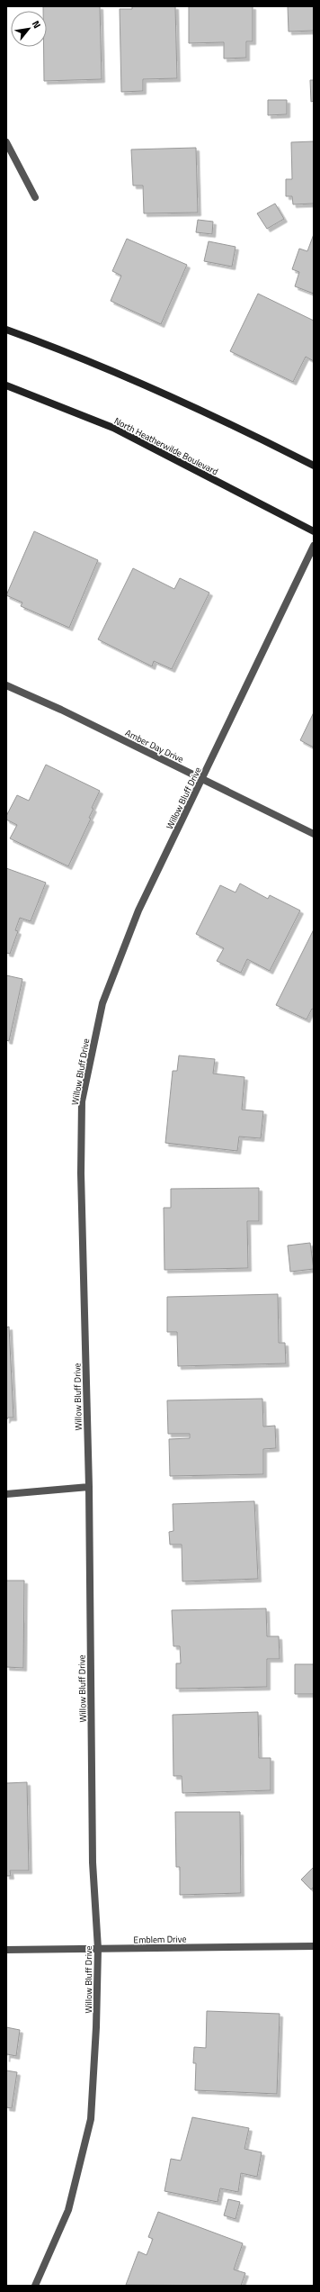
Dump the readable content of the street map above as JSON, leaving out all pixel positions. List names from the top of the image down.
{
  "streets": {
    "main road": ["North Heatherwilde Boulevard"],
    "street": ["Amber Day Drive", "Willow Bluff Drive", "Emblem Drive"]
  },
  "crossings": [
    ["Amber Day Drive", "Willow Bluff Drive"],
    ["Willow Bluff Drive", "Emblem Drive"]
  ],
  "north": "top right"
}
